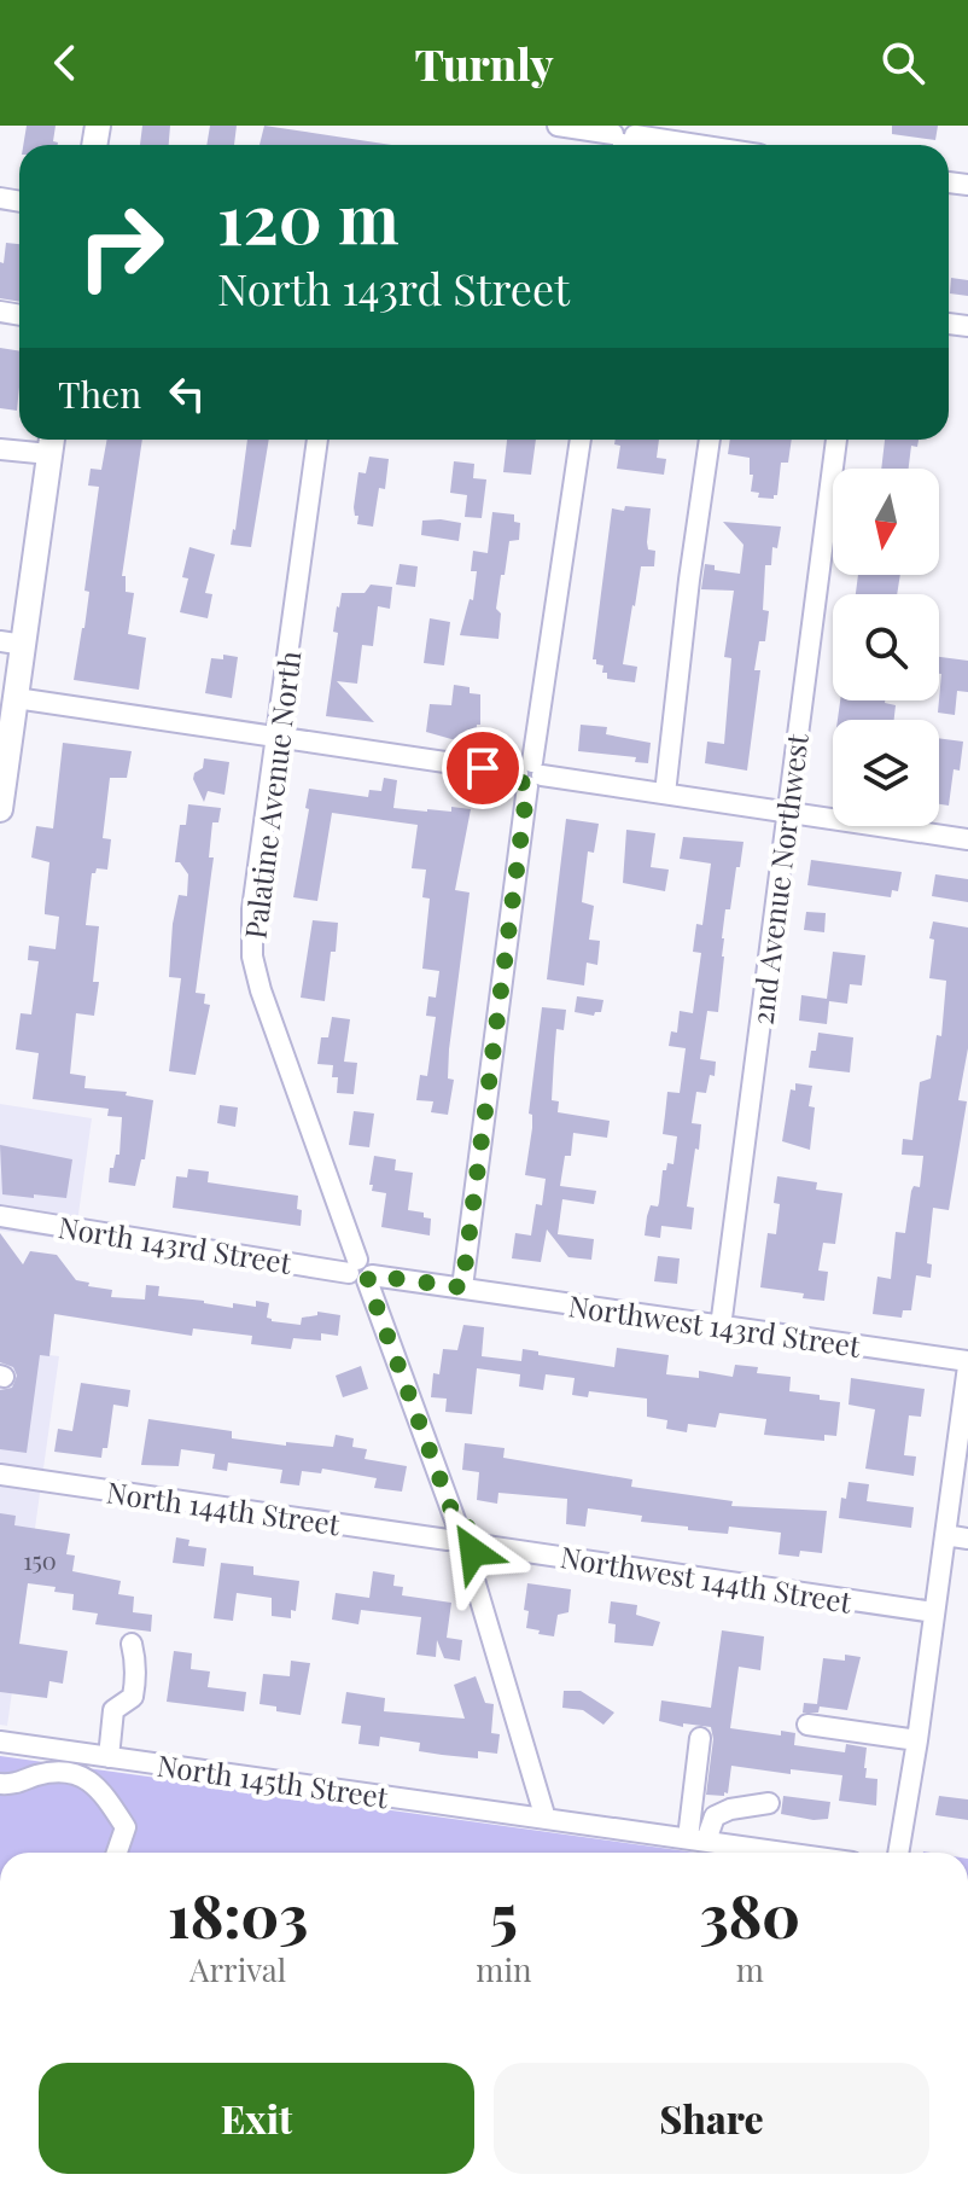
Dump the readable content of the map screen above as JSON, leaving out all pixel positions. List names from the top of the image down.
{
  "streets": {
    "street": [
      "Palatine Avenue North",
      "2nd Avenue Northwest",
      "North 143rd Street",
      "Northwest 143rd Street",
      "North 144th Street",
      "Northwest 144th Street",
      "North 145th Street"
    ]
  },
  "crossings": [
    ["Palatine Avenue North", "North 143rd Street"],
    ["Palatine Avenue North", "North 144th Street"],
    ["2nd Avenue Northwest", "Northwest 143rd Street"],
    ["North 143rd Street", "Northwest 143rd Street"]
  ],
  "house_numbers": ["150"],
  "north": "bottom",
  "page": {
    "header": "Turnly",
    "turn": ["120 m", "North 143rd Street"],
    "then": "Then",
    "eta": [
      "18:03",
      "Arrival",
      "5",
      "min",
      "380",
      "m"
    ],
    "buttons": ["Exit", "Share"]
  }
}
